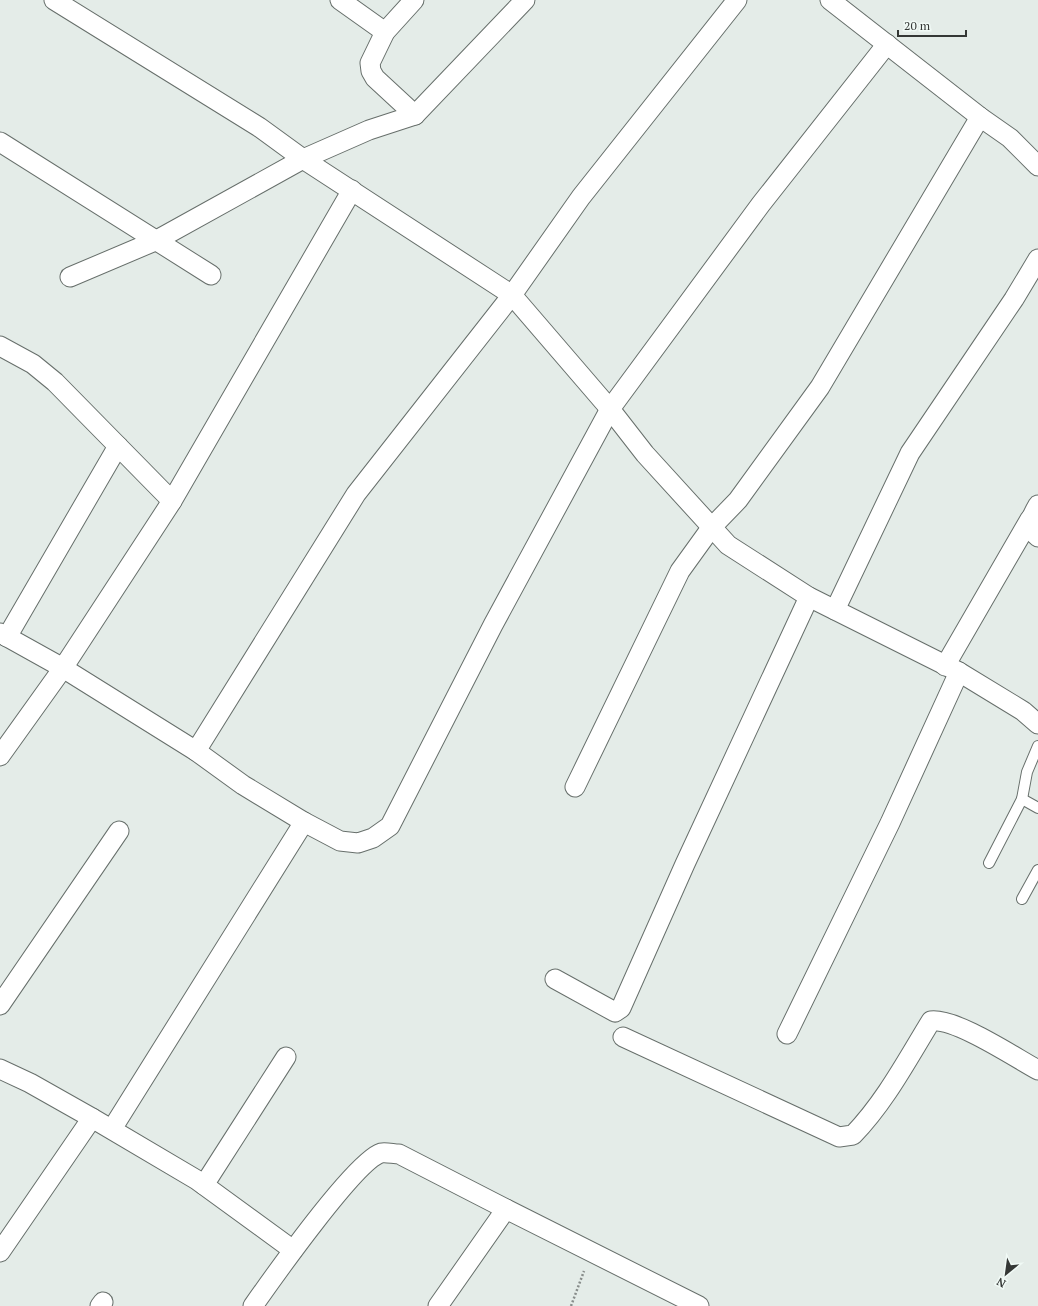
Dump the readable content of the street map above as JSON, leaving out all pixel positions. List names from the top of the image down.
{
  "scale_bar": "20 m",
  "north": "bottom left"
}
